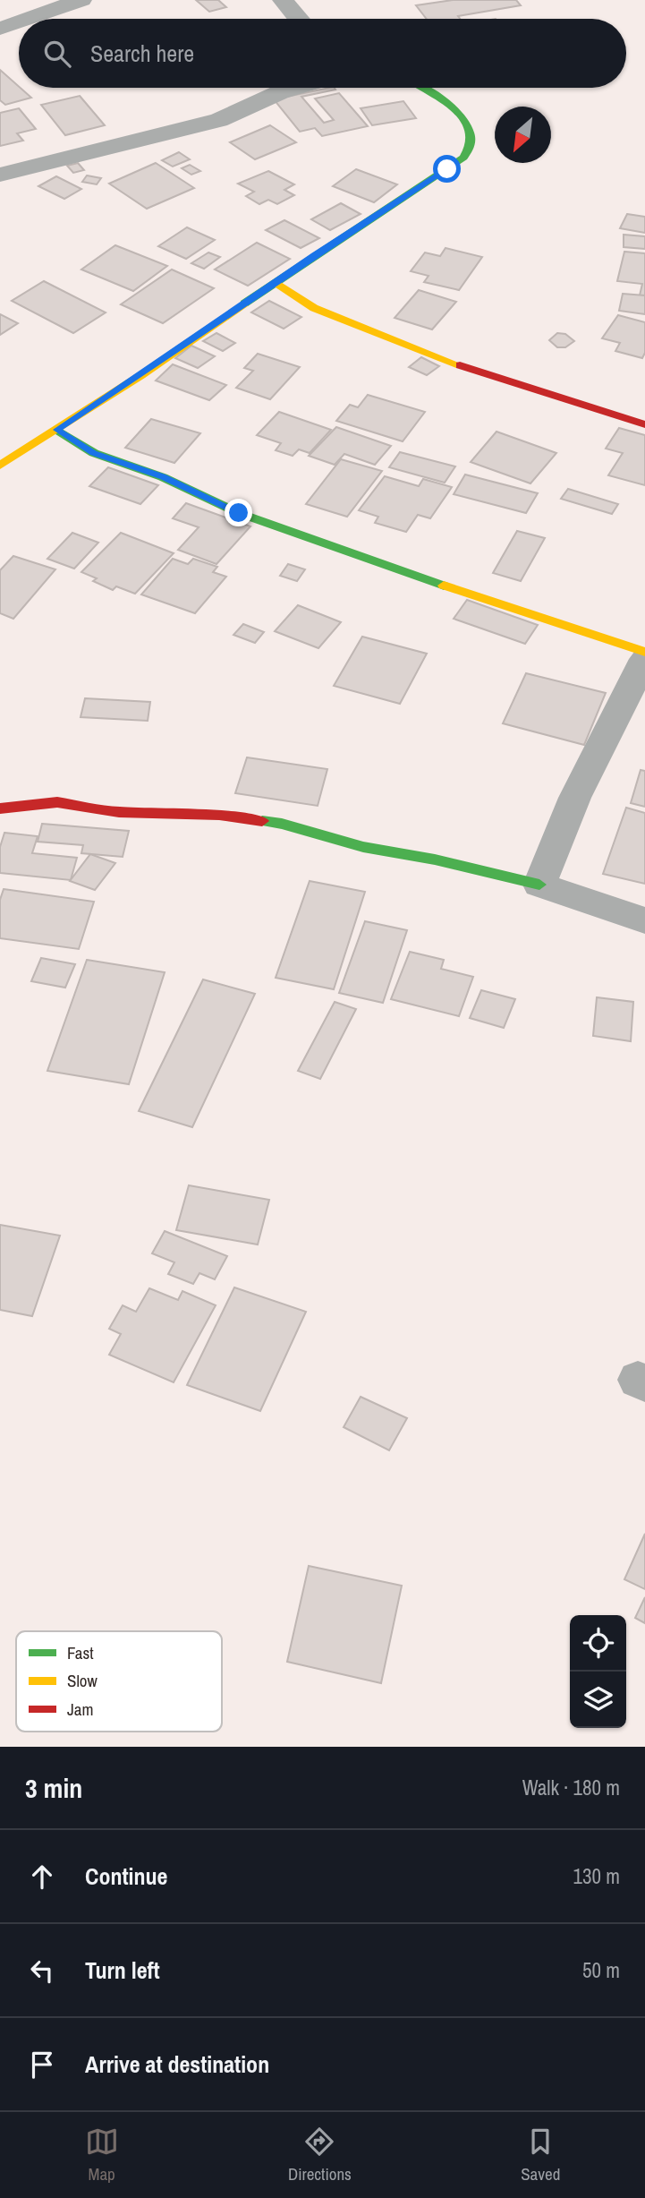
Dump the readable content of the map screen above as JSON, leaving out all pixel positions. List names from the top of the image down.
{
  "legend": ["Fast", "Slow", "Jam"],
  "north": "bottom left",
  "page": {
    "search": "Search here",
    "heading": ["3 min", "Walk · 180 m"],
    "list": [
      ["Continue", "130 m"],
      ["Turn left", "50 m"],
      "Arrive at destination"
    ],
    "nav": ["Map", "Directions", "Saved"]
  }
}
